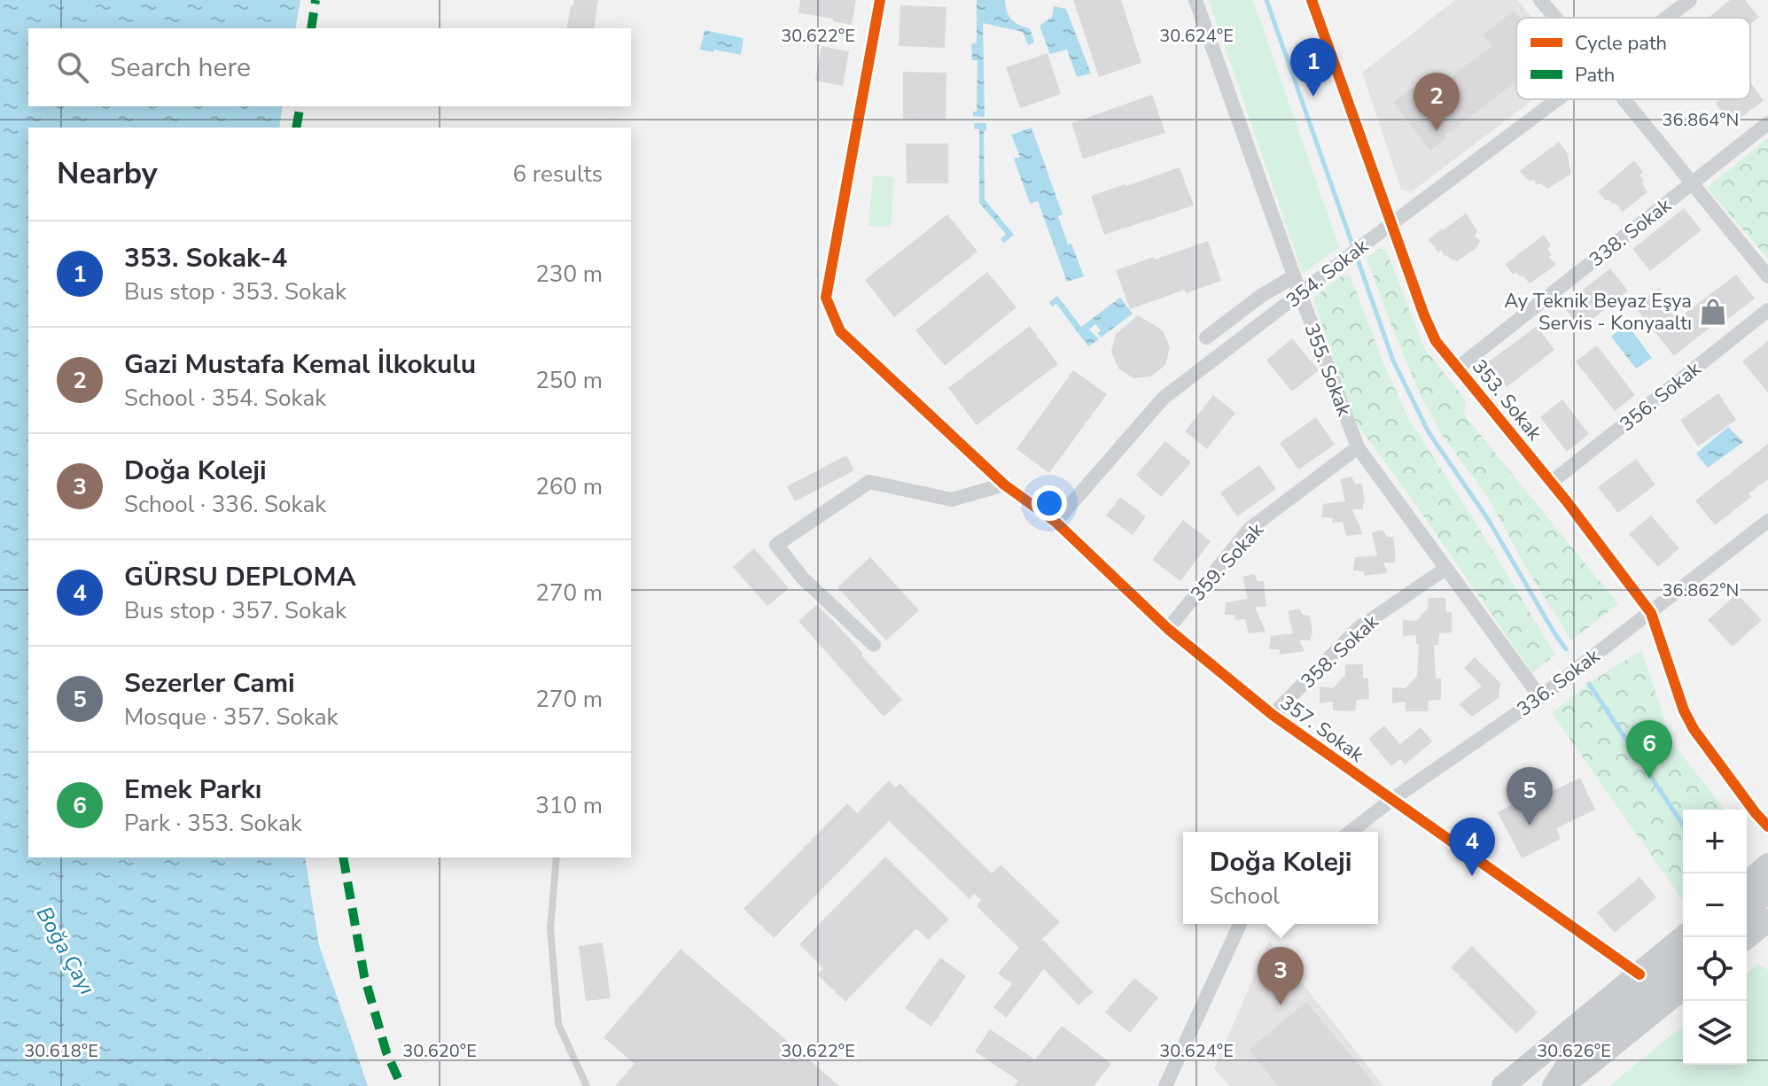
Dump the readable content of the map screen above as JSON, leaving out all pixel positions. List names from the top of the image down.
{
  "streets": {
    "street": [
      "338. Sokak",
      "354. Sokak",
      "355. Sokak",
      "356. Sokak",
      "353. Sokak",
      "359. Sokak",
      "358. Sokak",
      "336. Sokak",
      "357. Sokak"
    ]
  },
  "crossings": [
    ["338. Sokak", "353. Sokak"],
    ["354. Sokak", "355. Sokak"],
    ["354. Sokak", "353. Sokak"],
    ["354. Sokak", "357. Sokak"],
    ["355. Sokak", "359. Sokak"],
    ["355. Sokak", "358. Sokak"],
    ["355. Sokak", "336. Sokak"],
    ["356. Sokak", "353. Sokak"],
    ["353. Sokak", "336. Sokak"],
    ["359. Sokak", "357. Sokak"],
    ["358. Sokak", "357. Sokak"],
    ["336. Sokak", "357. Sokak"]
  ],
  "water": ["Boğa Çayı"],
  "places": {
    "shop": ["Ay Teknik Beyaz Eşya Servis - Konyaaltı"]
  },
  "legend": ["Cycle path", "Path"],
  "page": {
    "search": "Search here",
    "pins": [
      "1",
      "2",
      "6",
      "5",
      "4",
      "3"
    ],
    "heading": ["Nearby", "6 results"],
    "list": [
      {
        "mark": "1",
        "name": "353. Sokak-4",
        "note": "Bus stop · 353. Sokak",
        "value": "230 m"
      },
      {
        "mark": "2",
        "name": "Gazi Mustafa Kemal İlkokulu",
        "note": "School · 354. Sokak",
        "value": "250 m"
      },
      {
        "mark": "3",
        "name": "Doğa Koleji",
        "note": "School · 336. Sokak",
        "value": "260 m"
      },
      {
        "mark": "4",
        "name": "GÜRSU DEPLOMA",
        "note": "Bus stop · 357. Sokak",
        "value": "270 m"
      },
      {
        "mark": "5",
        "name": "Sezerler Cami",
        "note": "Mosque · 357. Sokak",
        "value": "270 m"
      },
      {
        "mark": "6",
        "name": "Emek Parkı",
        "note": "Park · 353. Sokak",
        "value": "310 m"
      }
    ],
    "map_buttons": ["+", "−"],
    "popup": ["Doğa Koleji", "School"]
  },
  "coordinates": [
    "30.622°E",
    "30.624°E",
    "36.864°N",
    "36.862°N",
    "30.618°E",
    "30.620°E",
    "30.626°E"
  ]
}
